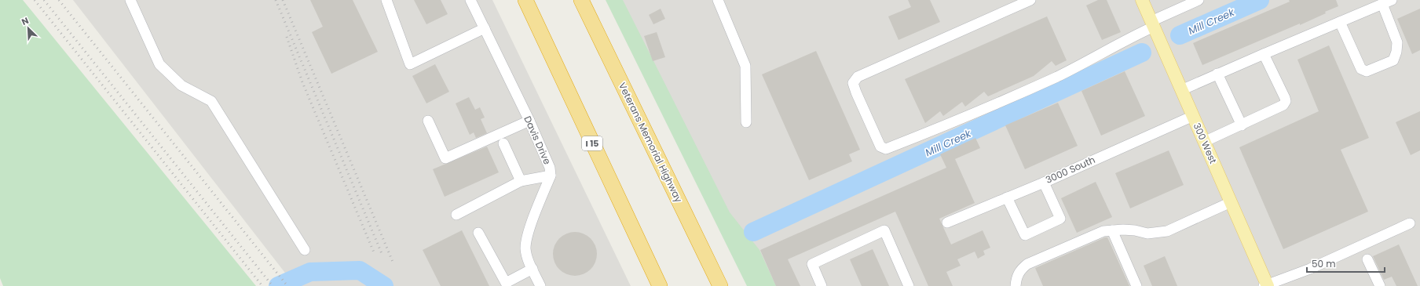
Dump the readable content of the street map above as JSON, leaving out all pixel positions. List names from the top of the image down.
{
  "streets": {
    "highway": ["Veterans Memorial Highway", "I 15"],
    "main road": ["300 West"],
    "street": ["Davis Drive", "3000 South"]
  },
  "crossings": [
    ["300 West", "3000 South"]
  ],
  "water": ["Mill Creek"],
  "scale_bar": "50 m",
  "north": "top left"
}
